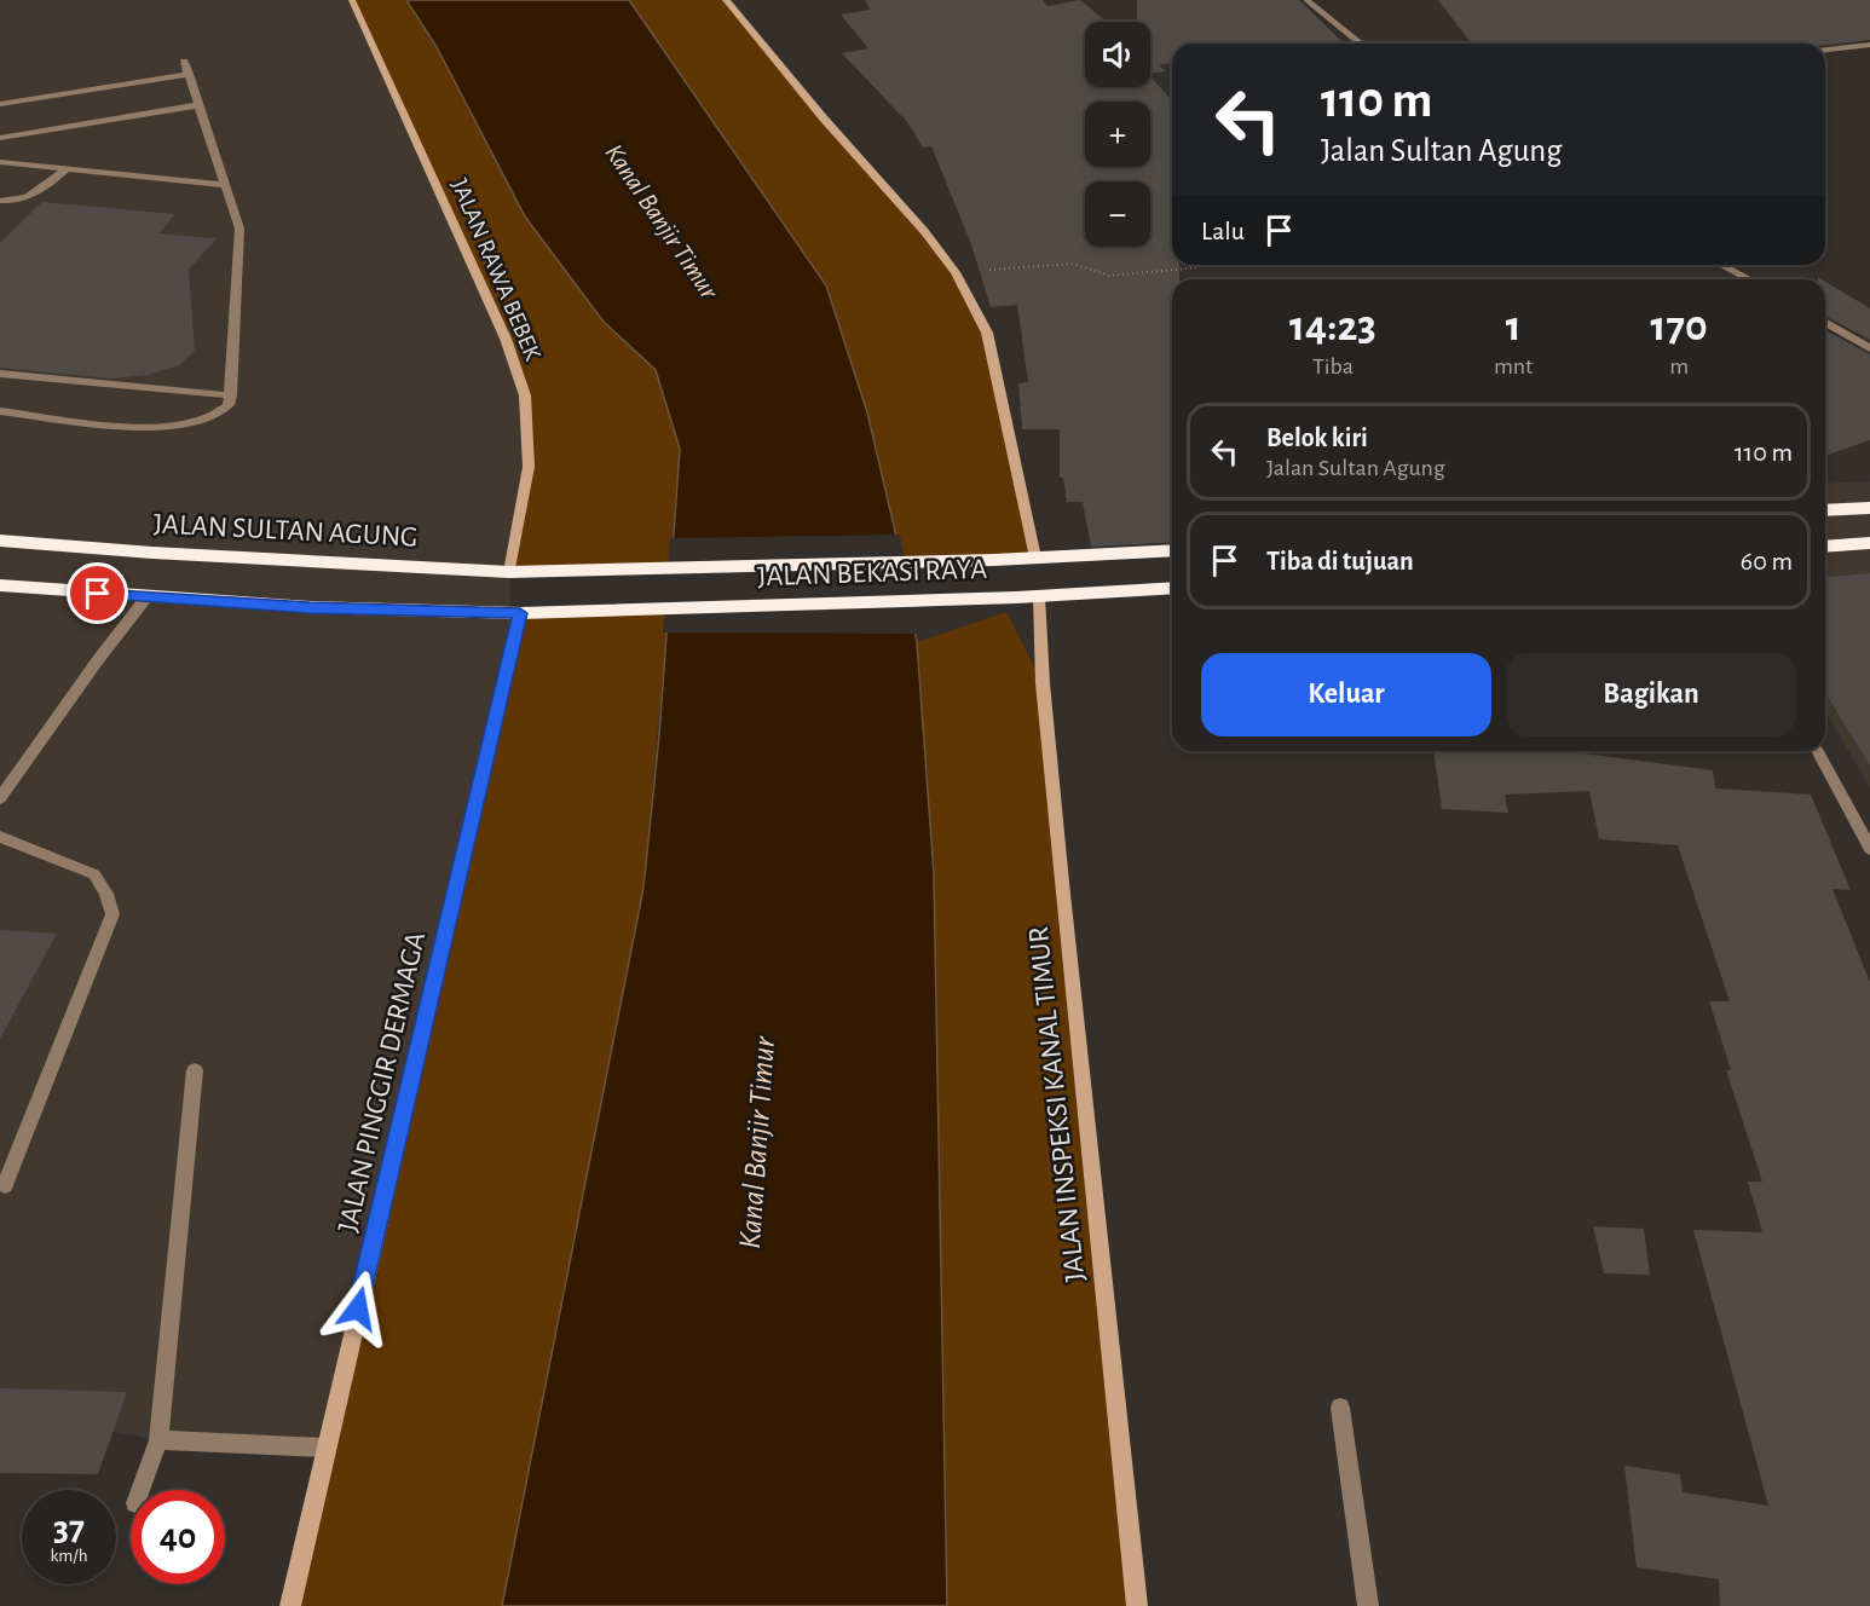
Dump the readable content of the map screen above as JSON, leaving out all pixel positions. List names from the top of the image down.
{
  "streets": {
    "highway": ["JALAN SULTAN AGUNG", "JALAN BEKASI RAYA"],
    "street": ["JALAN RAWA BEBEK", "JALAN PINGGIR DERMAGA", "JALAN INSPEKSI KANAL TIMUR"]
  },
  "crossings": [
    ["JALAN RAWA BEBEK", "JALAN SULTAN AGUNG"],
    ["JALAN SULTAN AGUNG", "JALAN BEKASI RAYA"],
    ["JALAN BEKASI RAYA", "JALAN PINGGIR DERMAGA"],
    ["JALAN BEKASI RAYA", "JALAN INSPEKSI KANAL TIMUR"]
  ],
  "water": ["Kanal Banjir Timur"],
  "page": {
    "map_buttons": ["+", "−"],
    "turn": ["110 m", "Jalan Sultan Agung"],
    "then": "Lalu",
    "eta": [
      "14:23",
      "Tiba",
      "1",
      "mnt",
      "170",
      "m"
    ],
    "list": [
      {
        "name": "Belok kiri",
        "note": "Jalan Sultan Agung",
        "value": "110 m"
      },
      {
        "name": "Tiba di tujuan",
        "value": "60 m"
      }
    ],
    "buttons": ["Keluar", "Bagikan"],
    "speed": "37 km/h",
    "limit": "40"
  }
}
